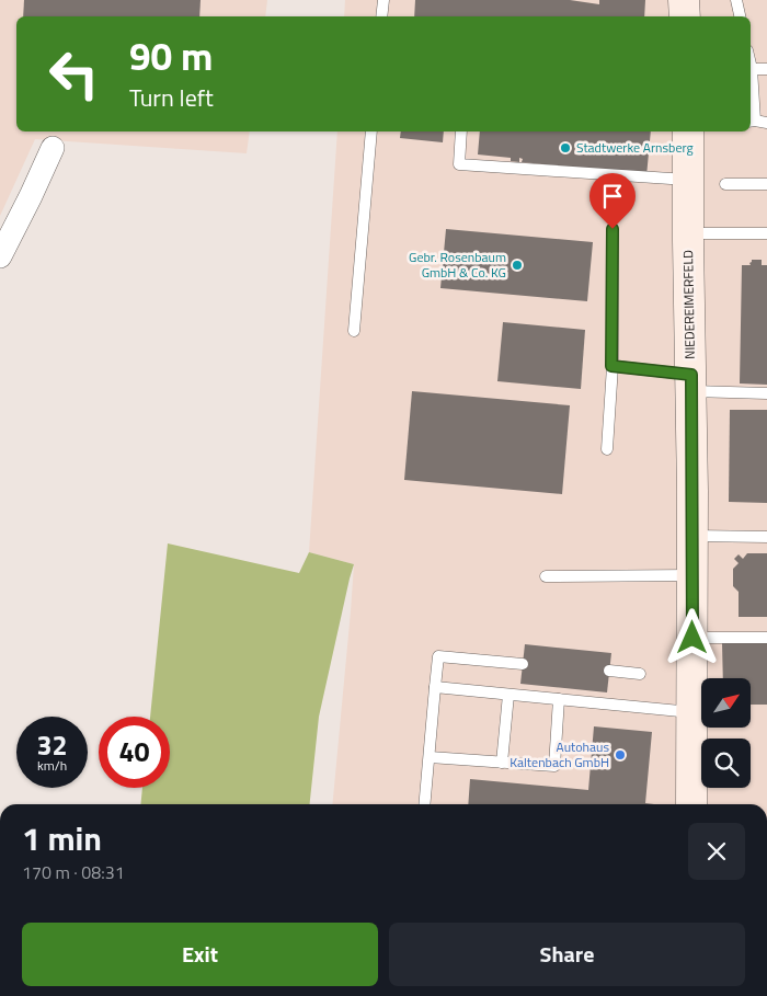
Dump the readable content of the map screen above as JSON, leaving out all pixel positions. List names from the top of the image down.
{
  "streets": {
    "street": ["NIEDEREIMERFELD"]
  },
  "places": ["Stadtwerke Arnsberg", "Gebr. Rosenbaum GmbH & Co. KG", "Autohaus Kaltenbach GmbH"],
  "north": "top right",
  "page": {
    "turn": ["90 m", "Turn left"],
    "speed": "32 km/h",
    "limit": "40",
    "heading": ["1 min", "170 m · 08:31"],
    "buttons": ["Exit", "Share"]
  }
}
